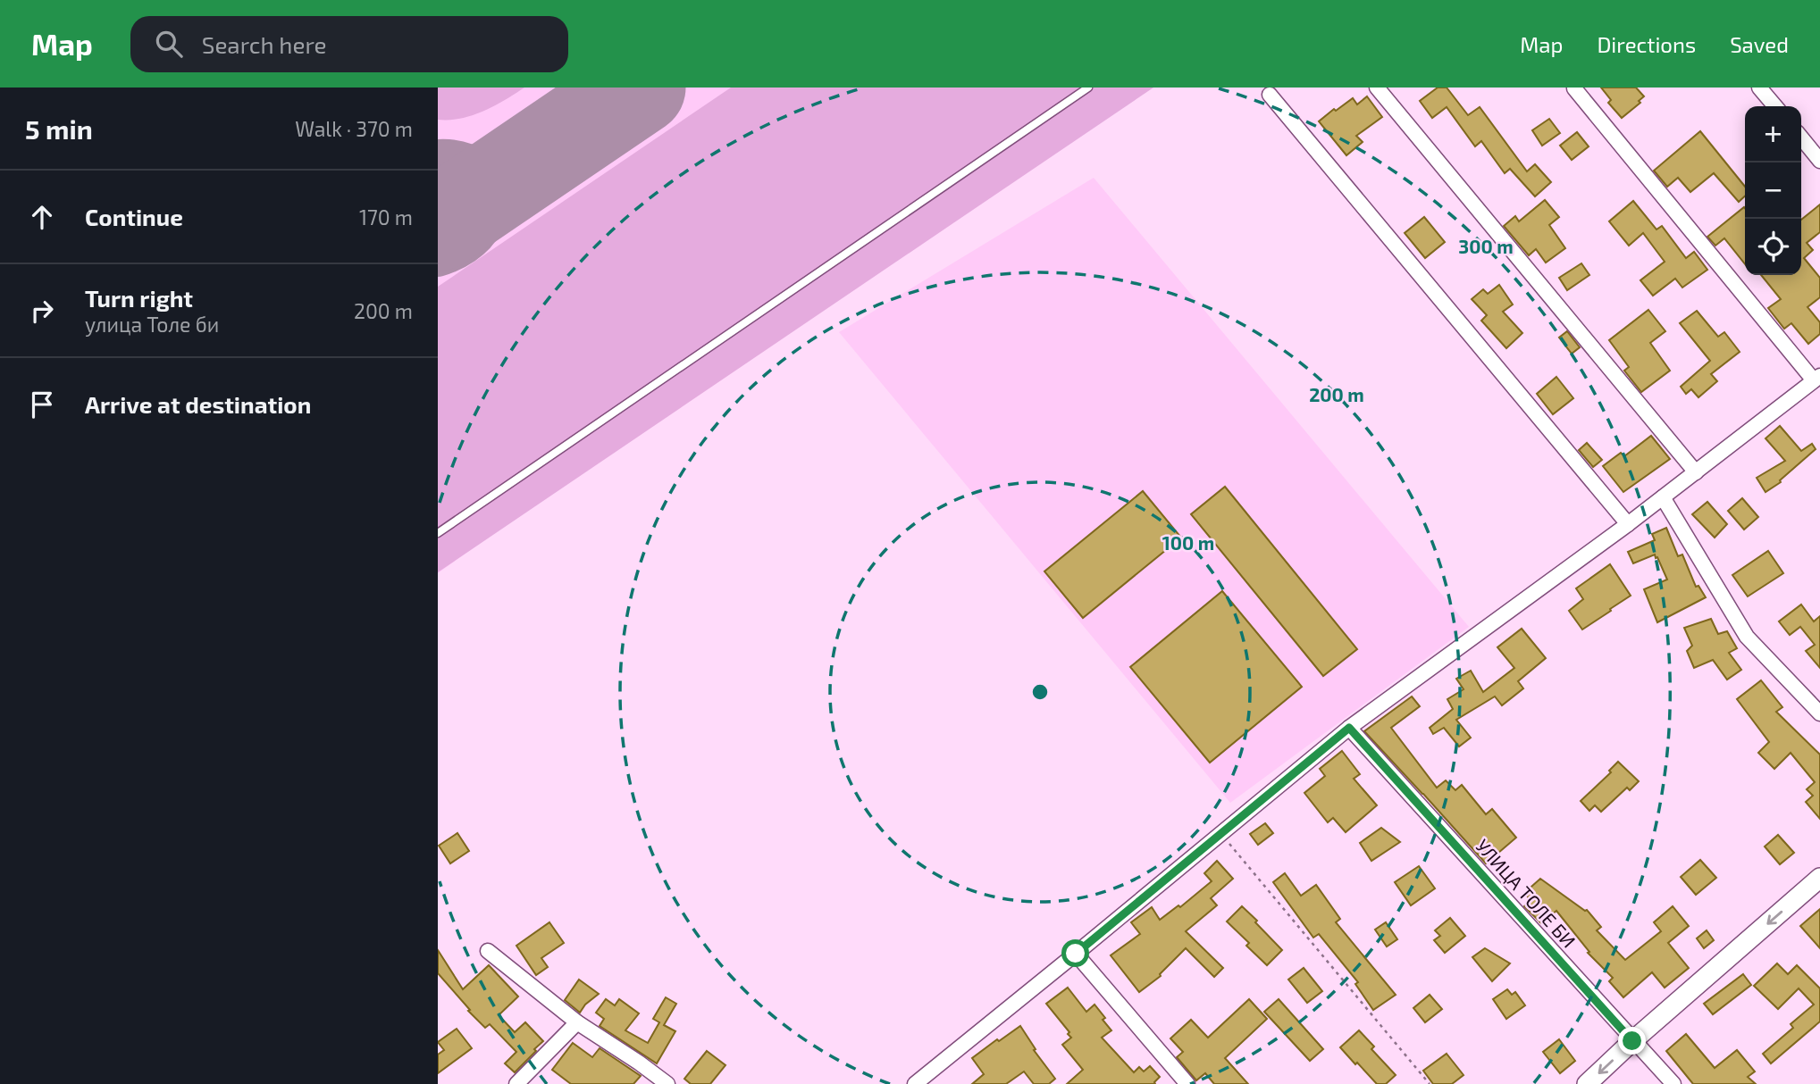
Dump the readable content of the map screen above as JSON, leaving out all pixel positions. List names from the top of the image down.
{
  "streets": {
    "street": ["УЛИЦА ТОЛЕ БИ"]
  },
  "page": {
    "header": "Map",
    "search": "Search here",
    "nav": ["Map", "Directions", "Saved"],
    "heading": ["5 min", "Walk · 370 m"],
    "map_buttons": ["+", "−"],
    "list": [
      ["Continue", "170 m"],
      ["Turn right", "улица Толе би", "200 m"],
      "Arrive at destination"
    ]
  },
  "rings": ["300 m", "200 m", "100 m"]
}
